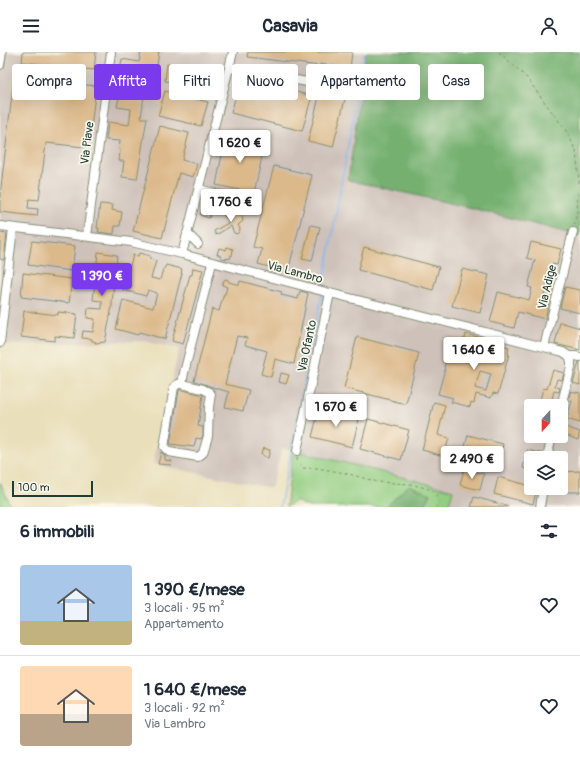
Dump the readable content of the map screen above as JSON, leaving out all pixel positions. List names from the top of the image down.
{
  "streets": {
    "street": [
      "Via Piave",
      "Via Lambro",
      "Via Adige",
      "Via Ofanto"
    ]
  },
  "crossings": [
    ["Via Piave", "Via Lambro"],
    ["Via Lambro", "Via Adige"],
    ["Via Lambro", "Via Ofanto"]
  ],
  "scale_bar": "100 m",
  "north": "bottom",
  "page": {
    "header": "Casavia",
    "chip": [
      "Compra",
      "Affitta",
      "Filtri",
      "Nuovo",
      "Appartamento",
      "Casa"
    ],
    "price": [
      "1 620 €",
      "1 760 €",
      "1 390 €",
      "1 640 €",
      "1 670 €",
      "2 490 €"
    ],
    "scale": "100 m",
    "heading": "6 immobili",
    "list": [
      {
        "name": "1 390 €/mese",
        "note": "3 locali · 95 m² · Appartamento"
      },
      {
        "name": "1 640 €/mese",
        "note": "3 locali · 92 m² · Via Lambro"
      }
    ]
  }
}
